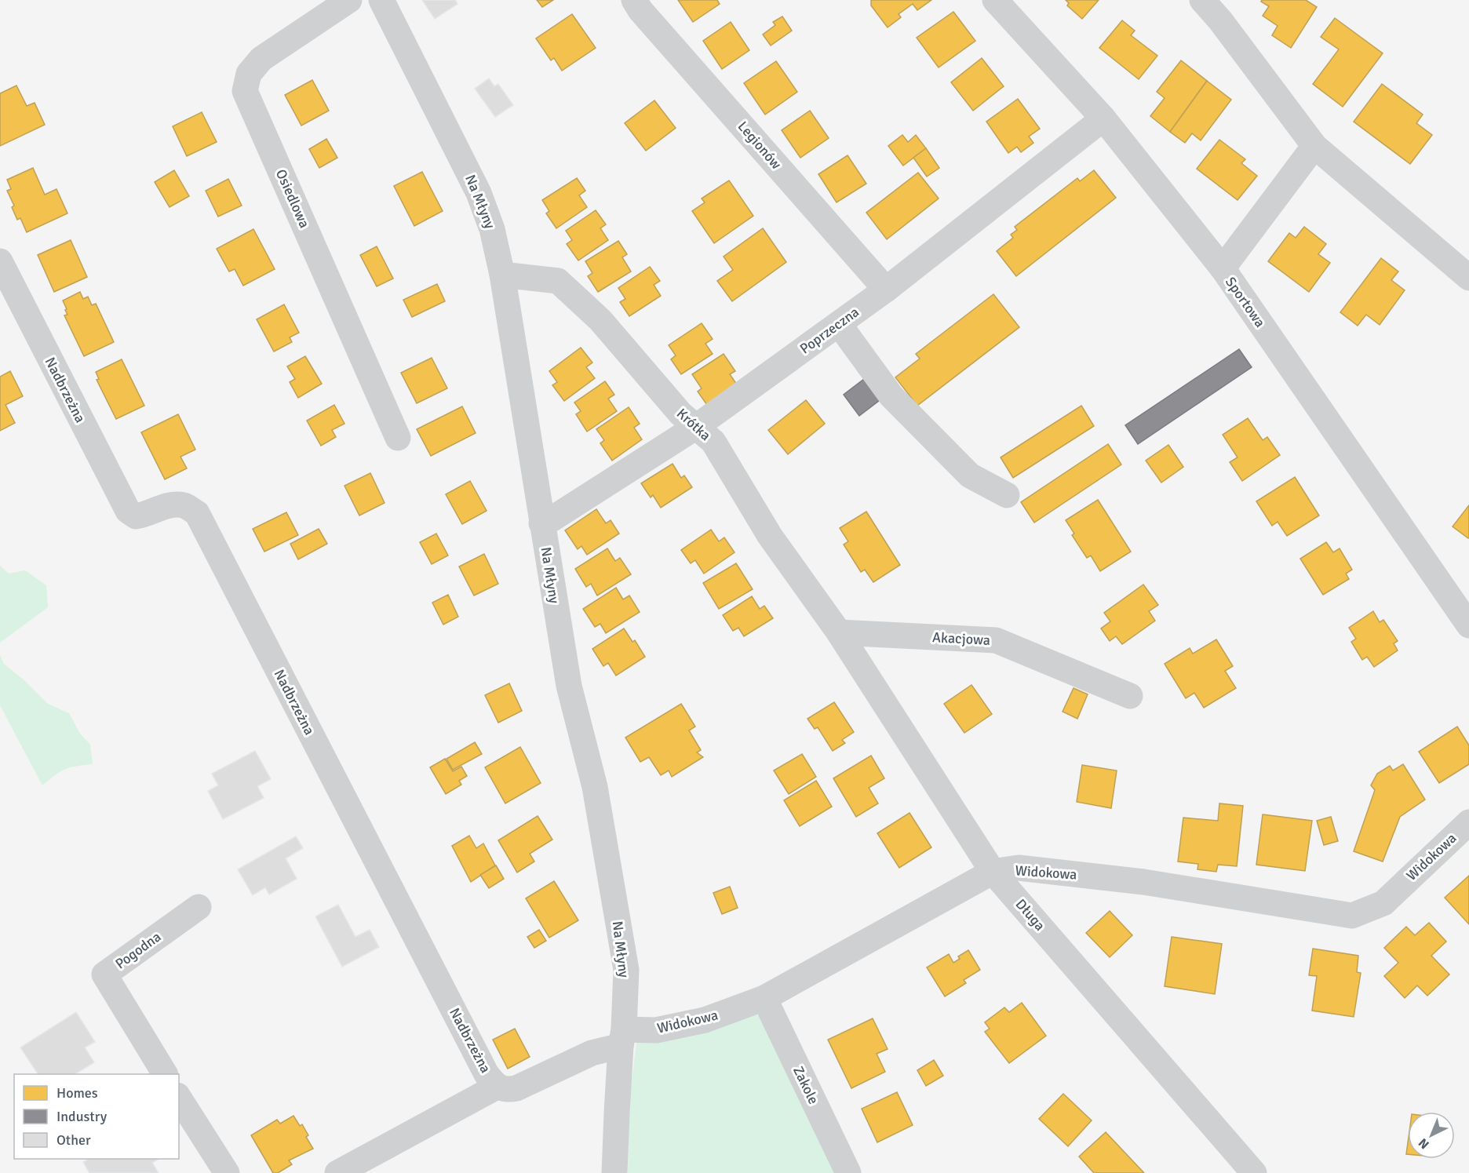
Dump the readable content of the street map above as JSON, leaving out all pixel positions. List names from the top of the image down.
{
  "streets": {
    "street": [
      "Legionów",
      "Osiedlowa",
      "Na Młyny",
      "Sportowa",
      "Poprzeczna",
      "Nadbrzeżna",
      "Krótka",
      "Akacjowa",
      "Widokowa",
      "Długa",
      "Pogodna",
      "Zakole"
    ]
  },
  "crossings": [
    ["Legionów", "Poprzeczna"],
    ["Na Młyny", "Poprzeczna"],
    ["Na Młyny", "Nadbrzeżna"],
    ["Na Młyny", "Krótka"],
    ["Na Młyny", "Widokowa"],
    ["Sportowa", "Poprzeczna"],
    ["Poprzeczna", "Krótka"],
    ["Nadbrzeżna", "Widokowa"],
    ["Krótka", "Akacjowa"],
    ["Krótka", "Długa"],
    ["Akacjowa", "Długa"],
    ["Widokowa", "Długa"],
    ["Widokowa", "Zakole"]
  ],
  "legend": ["Homes", "Industry", "Other"],
  "north": "bottom left"
}
